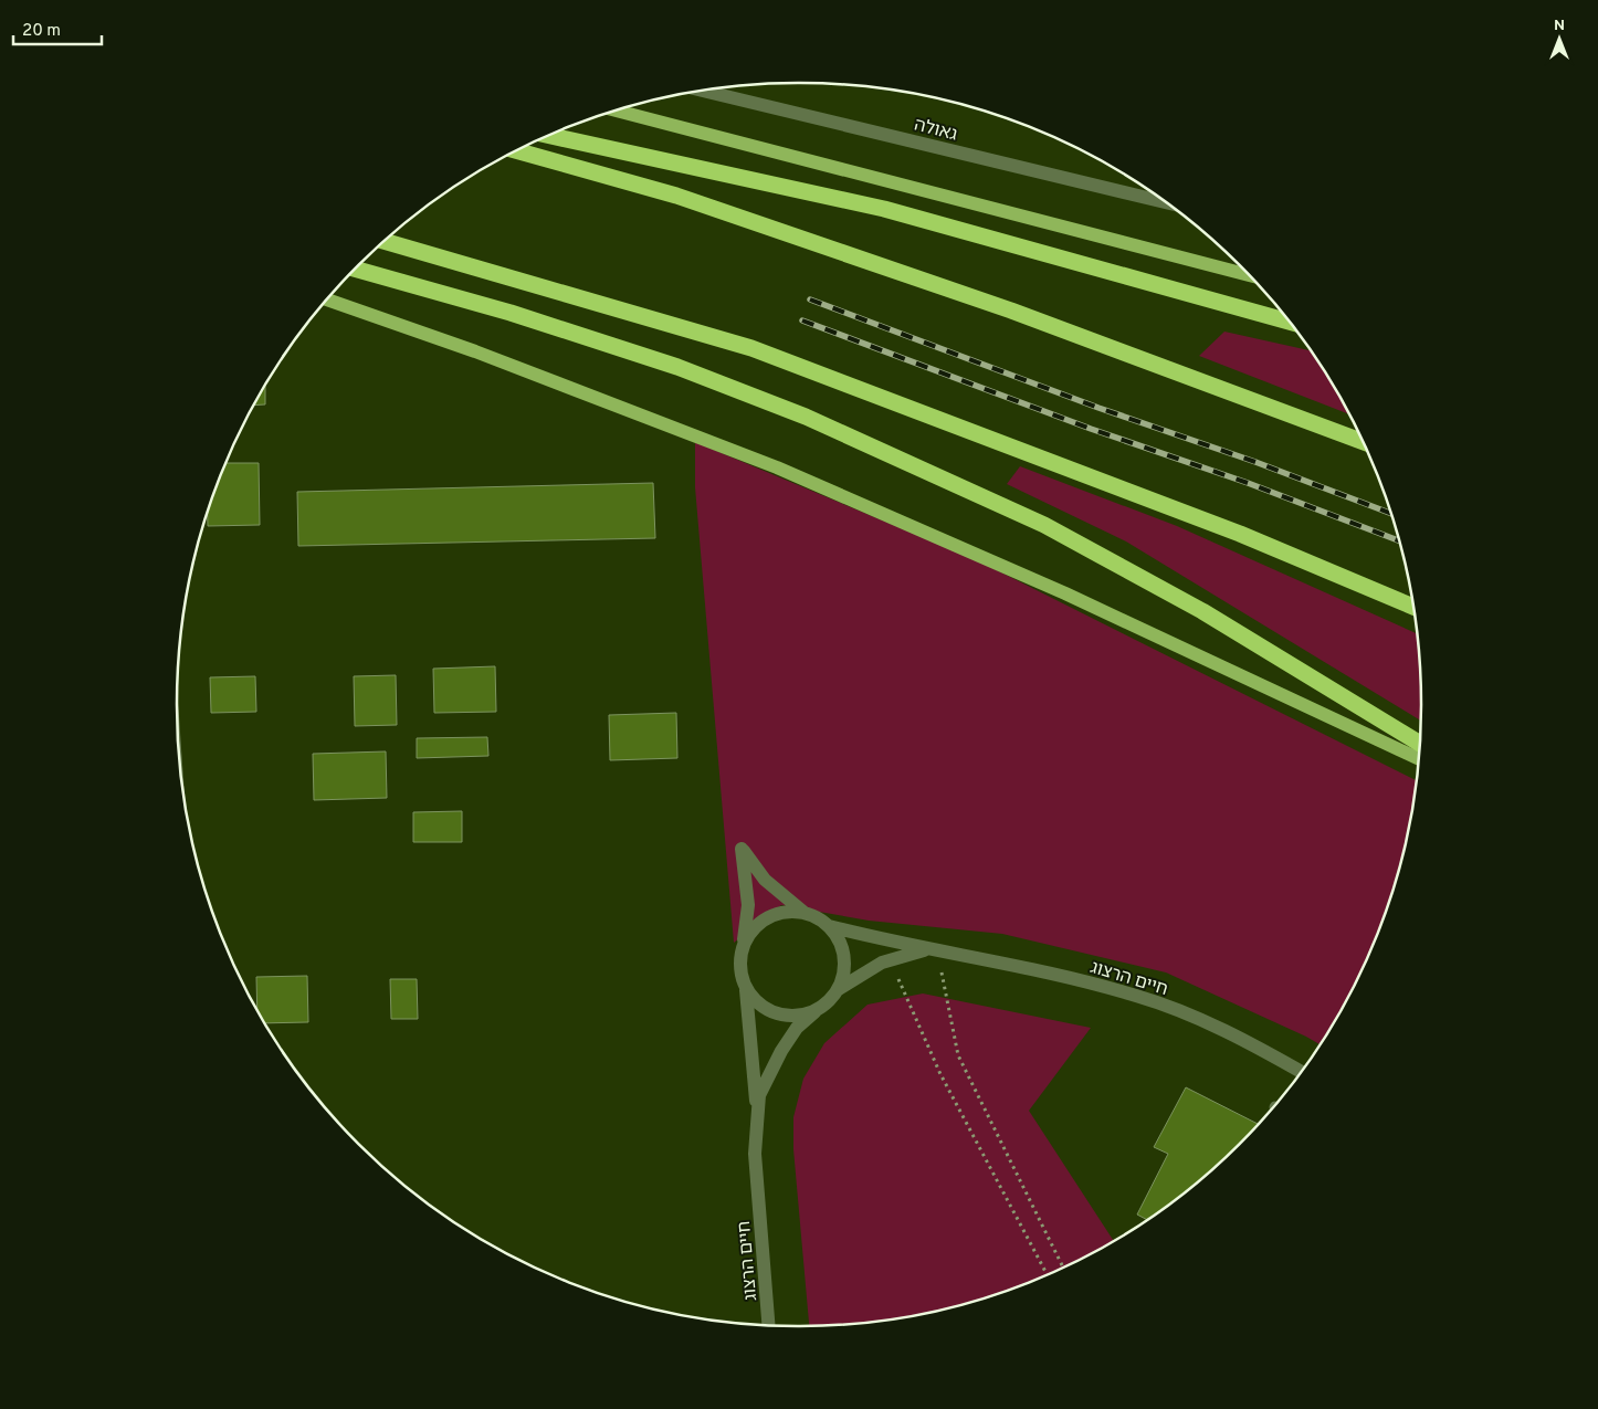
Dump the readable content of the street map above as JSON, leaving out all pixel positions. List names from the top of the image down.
{
  "streets": {
    "street": ["גאולה", "חיים הרצוג"]
  },
  "scale_bar": "20 m",
  "north": "top"
}
